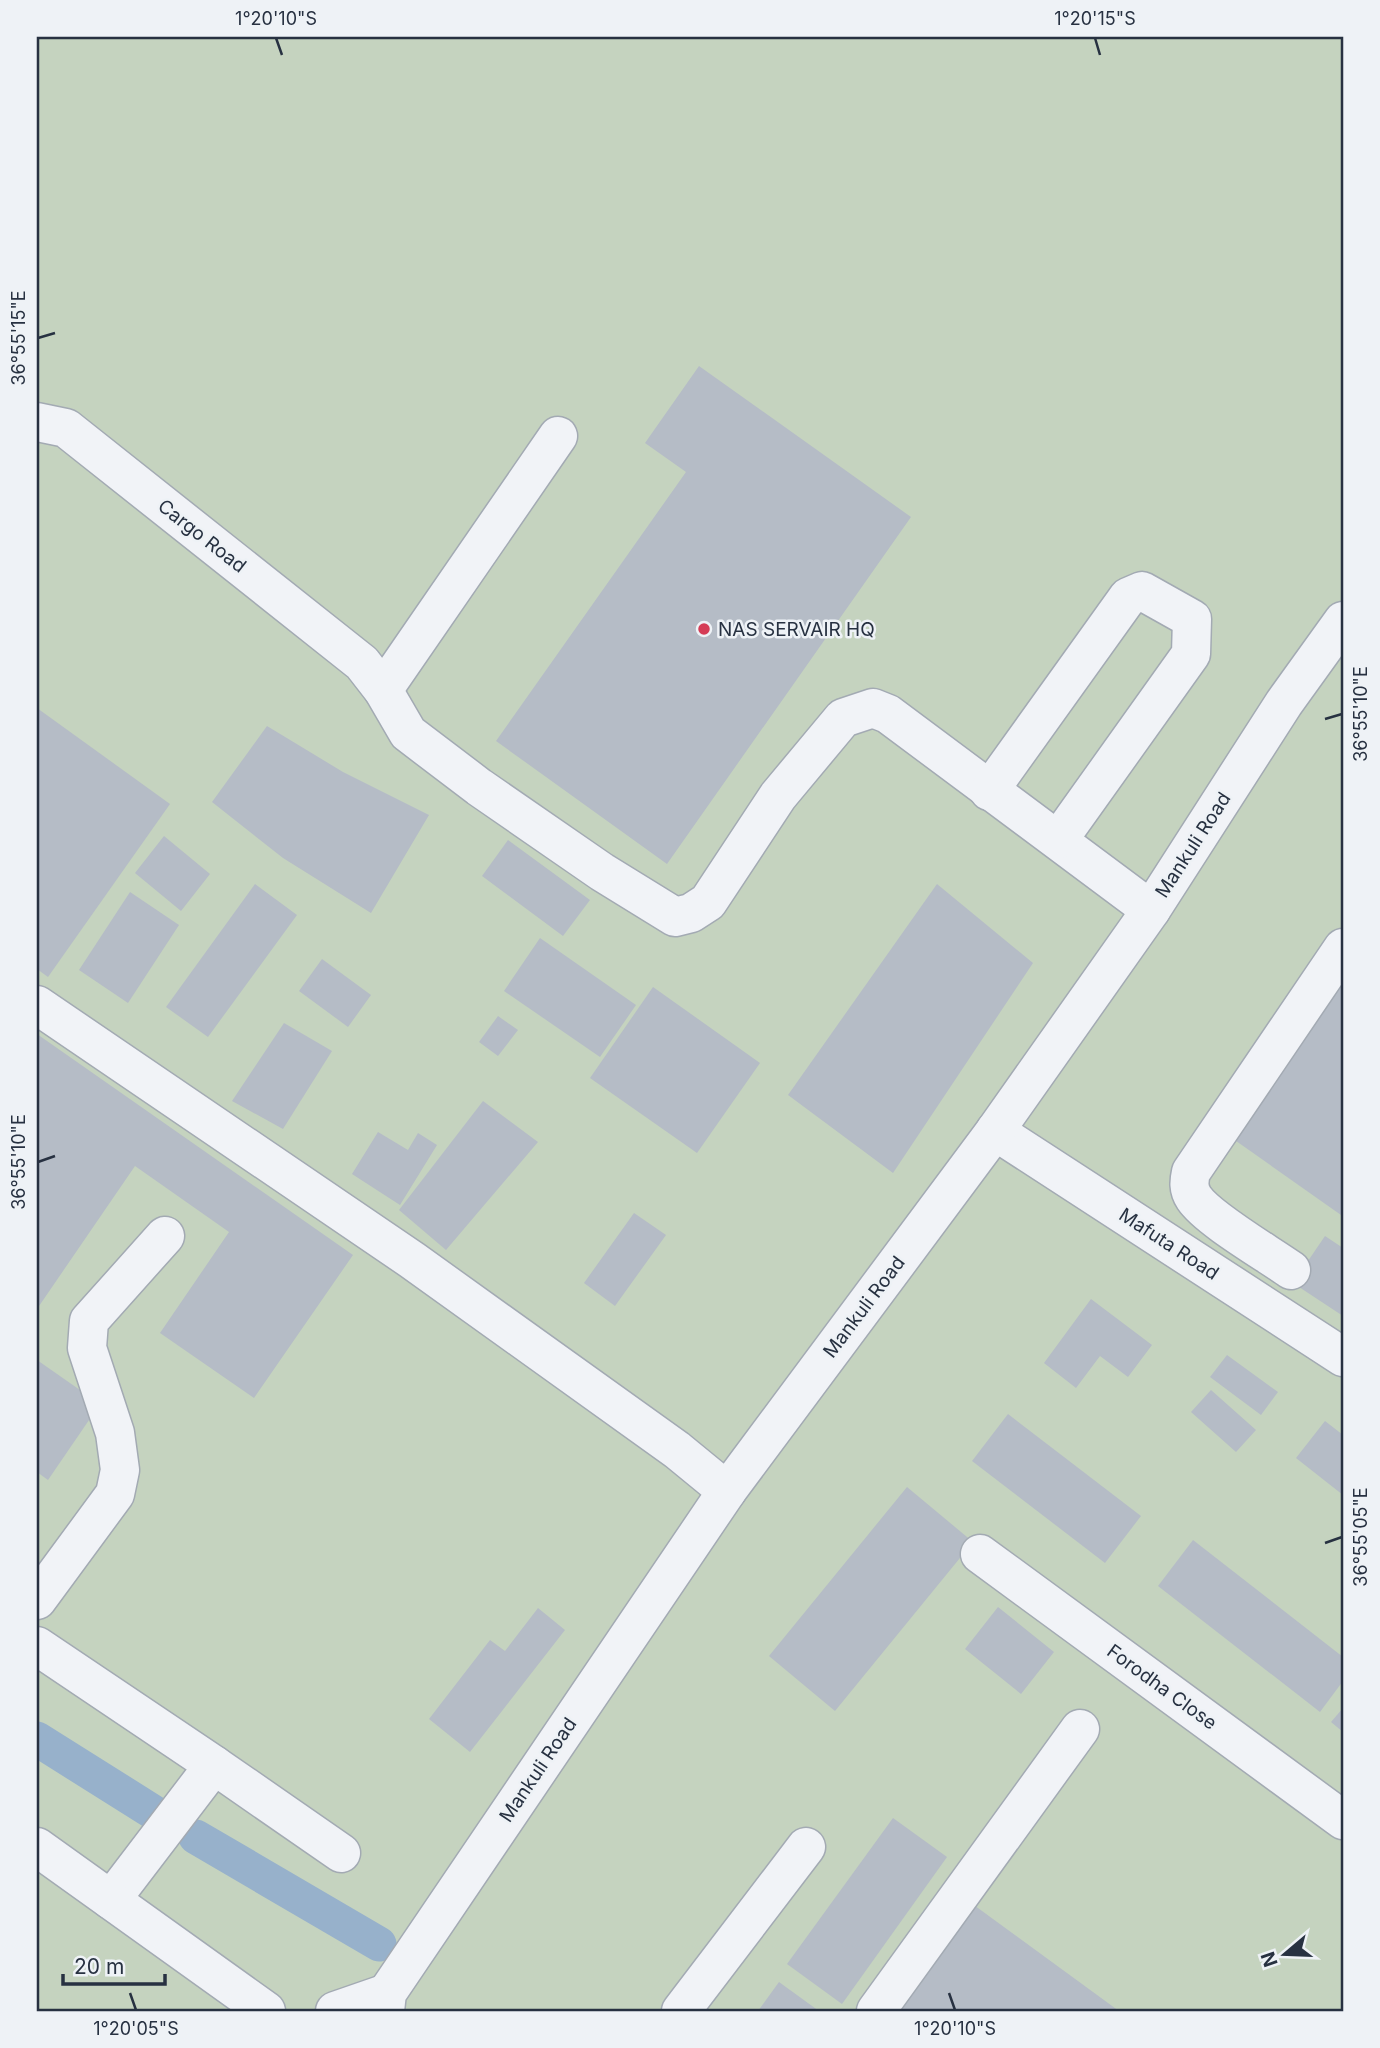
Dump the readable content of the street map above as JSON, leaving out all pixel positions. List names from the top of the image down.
{
  "streets": {
    "street": [
      "Cargo Road",
      "Mankuli Road",
      "Mafuta Road",
      "Forodha Close"
    ]
  },
  "crossings": [
    ["Mankuli Road", "Mafuta Road"]
  ],
  "places": ["NAS SERVAIR HQ"],
  "scale_bar": "20 m",
  "north": "left",
  "coordinates": [
    "1°20'10\"S",
    "1°20'15\"S",
    "36°55'15\"E",
    "36°55'10\"E",
    "36°55'05\"E",
    "1°20'05\"S"
  ]
}
